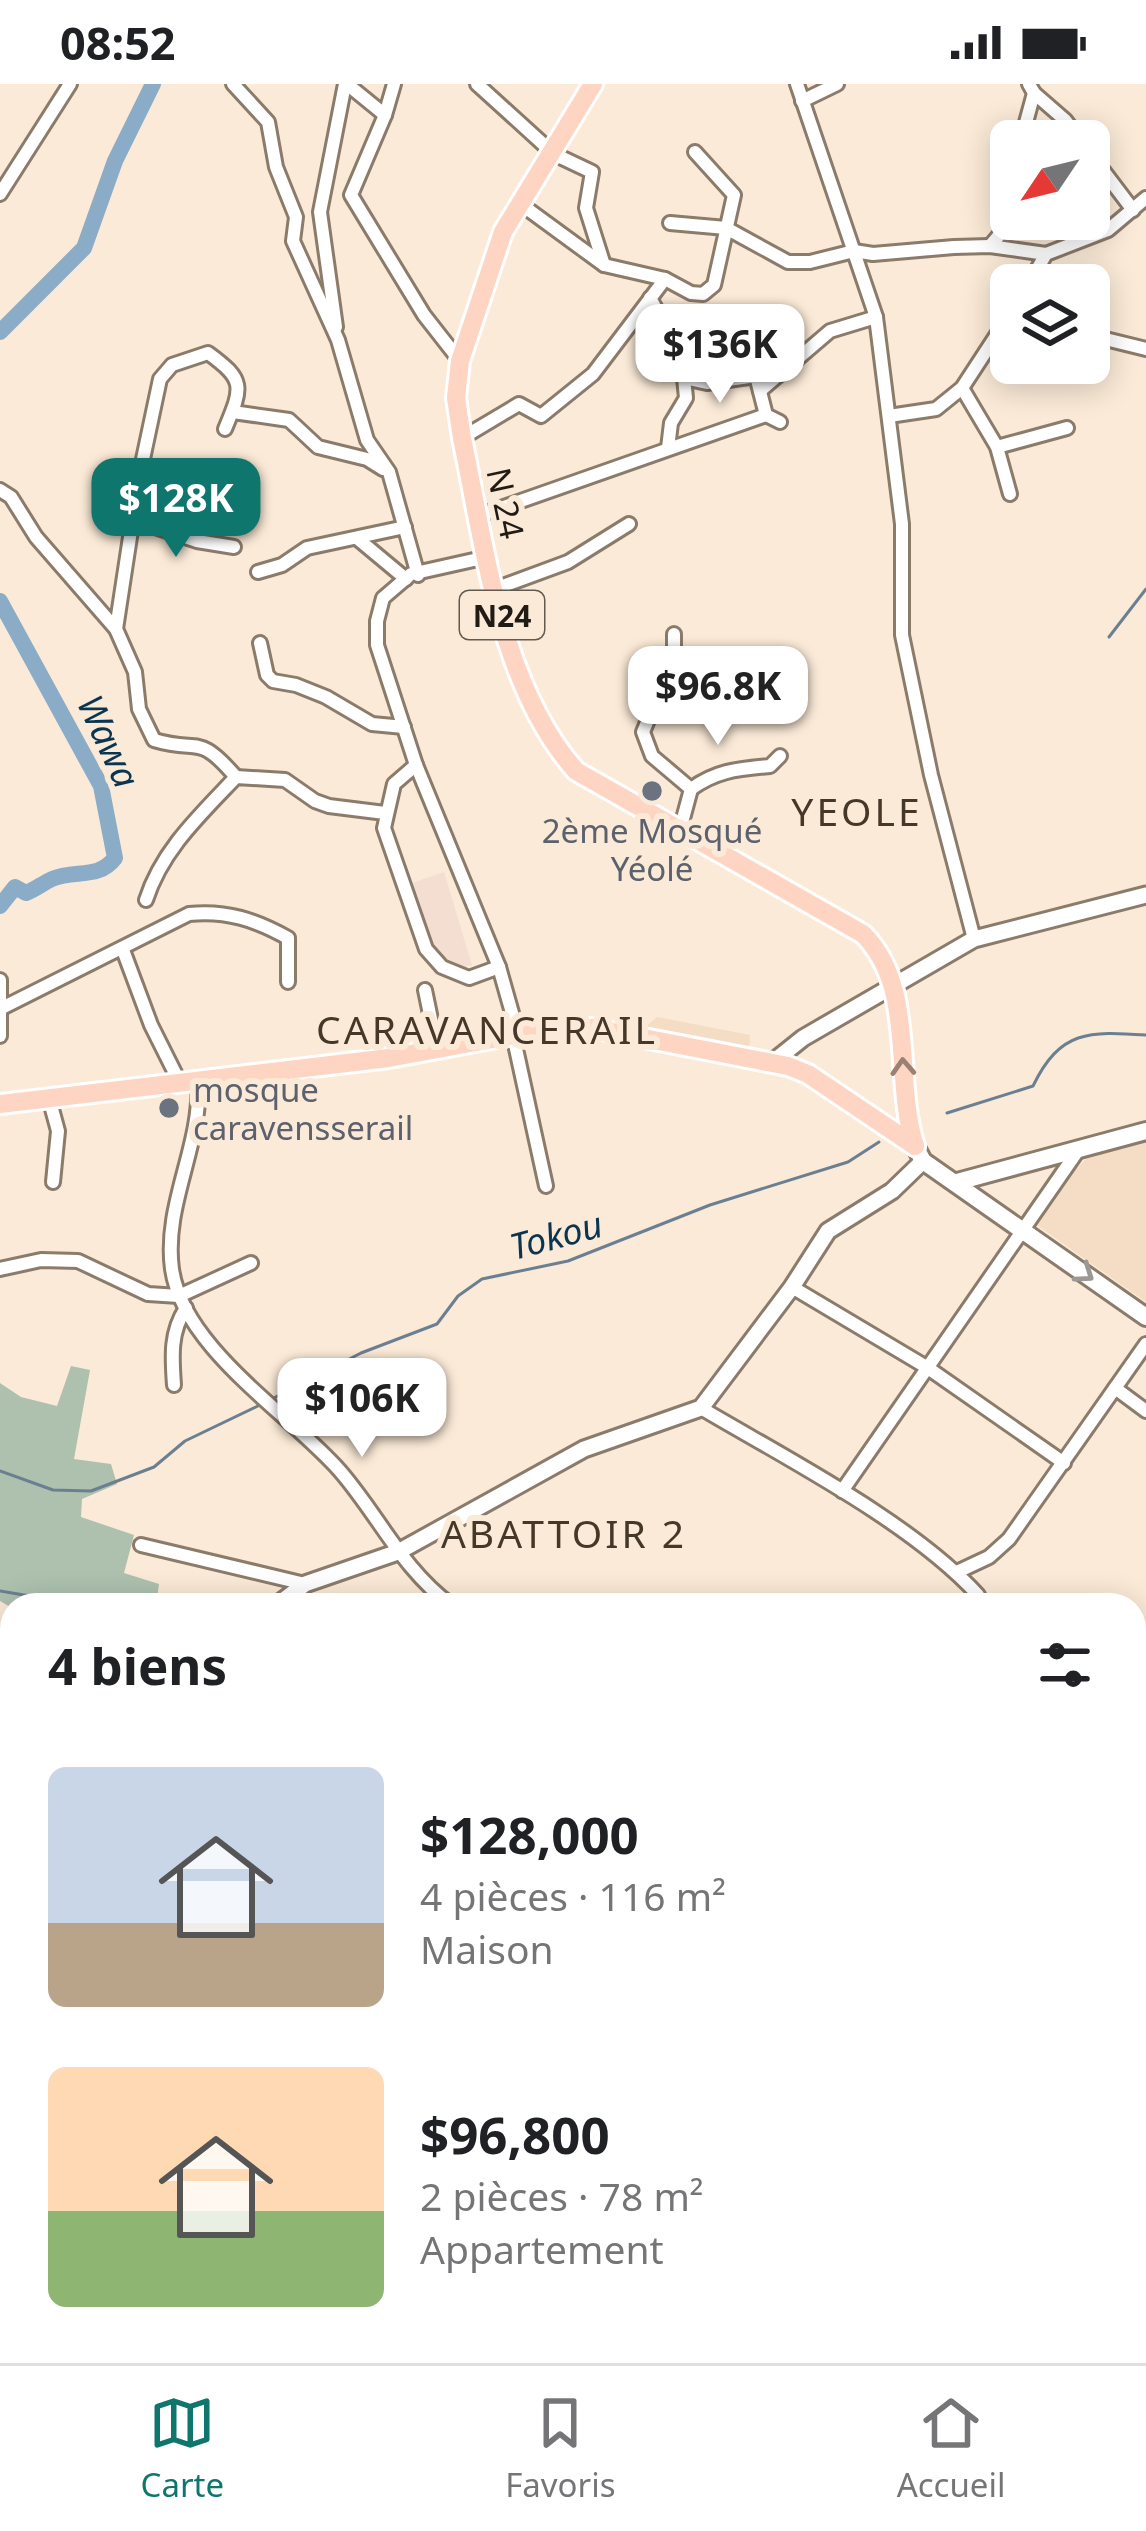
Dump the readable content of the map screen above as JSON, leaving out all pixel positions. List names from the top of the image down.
{
  "streets": {
    "main road": ["N 24", "N24"]
  },
  "crossings": [
    ["N 24", "N24"]
  ],
  "districts": ["YEOLE", "CARAVANCERAIL", "ABATTOIR 2"],
  "water": ["Wawa", "Tokou"],
  "places": ["2ème Mosqué Yéolé", "mosque caravensserail"],
  "north": "bottom left",
  "page": {
    "status": "08:52",
    "price": [
      "$136K",
      "$128K",
      "$96.8K",
      "$106K"
    ],
    "heading": "4 biens",
    "list": [
      {
        "name": "$128,000",
        "note": "4 pièces · 116 m² · Maison"
      },
      {
        "name": "$96,800",
        "note": "2 pièces · 78 m² · Appartement"
      }
    ],
    "tabs": ["Carte", "Favoris", "Accueil"]
  }
}
